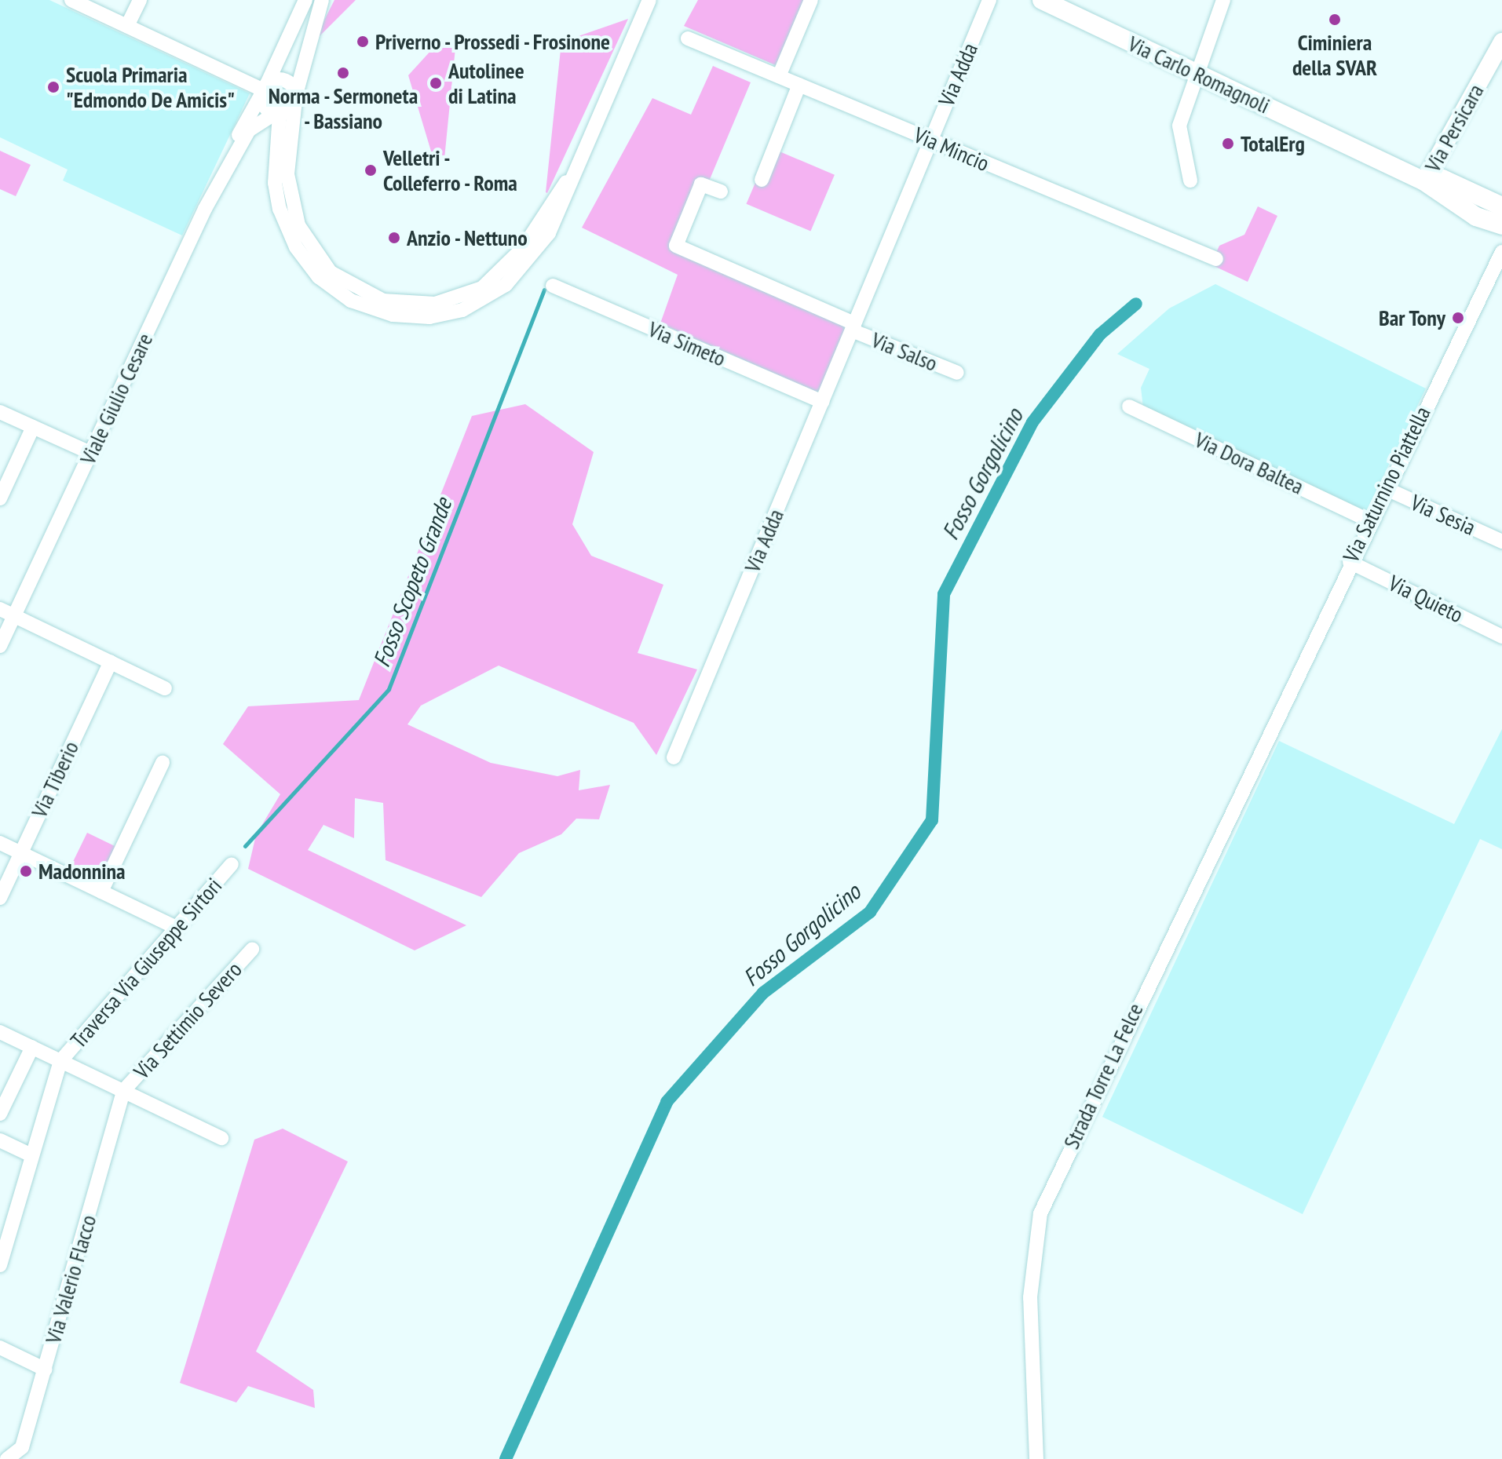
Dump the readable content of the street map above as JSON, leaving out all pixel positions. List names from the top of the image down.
{
  "streets": {
    "main road": ["Via Carlo Romagnoli"],
    "street": [
      "Via Adda",
      "Via Persicara",
      "Via Mincio",
      "Via Simeto",
      "Via Salso",
      "Viale Giulio Cesare",
      "Via Dora Baltea",
      "Via Saturnino Piattella",
      "Via Sesia",
      "Via Quieto",
      "Via Tiberio",
      "Traversa Via Giuseppe Sirtori",
      "Via Settimio Severo",
      "Strada Torre La Felce",
      "Via Valerio Flacco"
    ]
  },
  "crossings": [
    ["Via Adda", "Via Mincio"],
    ["Via Adda", "Via Simeto"],
    ["Via Adda", "Via Salso"],
    ["Via Carlo Romagnoli", "Via Persicara"],
    ["Via Dora Baltea", "Via Saturnino Piattella"],
    ["Via Saturnino Piattella", "Via Sesia"],
    ["Via Saturnino Piattella", "Via Quieto"],
    ["Via Saturnino Piattella", "Strada Torre La Felce"],
    ["Via Settimio Severo", "Via Valerio Flacco"]
  ],
  "water": ["Fosso Gorgolicino", "Fosso Scopeto Grande"],
  "places": [
    "Ciminiera della SVAR",
    "Priverno - Prossedi - Frosinone",
    "Norma - Sermoneta - Bassiano",
    "Autolinee di Latina",
    "Scuola Primaria \"Edmondo De Amicis\"",
    "TotalErg",
    "Velletri - Colleferro - Roma",
    "Anzio - Nettuno",
    "Bar Tony",
    "Madonnina"
  ]
}
